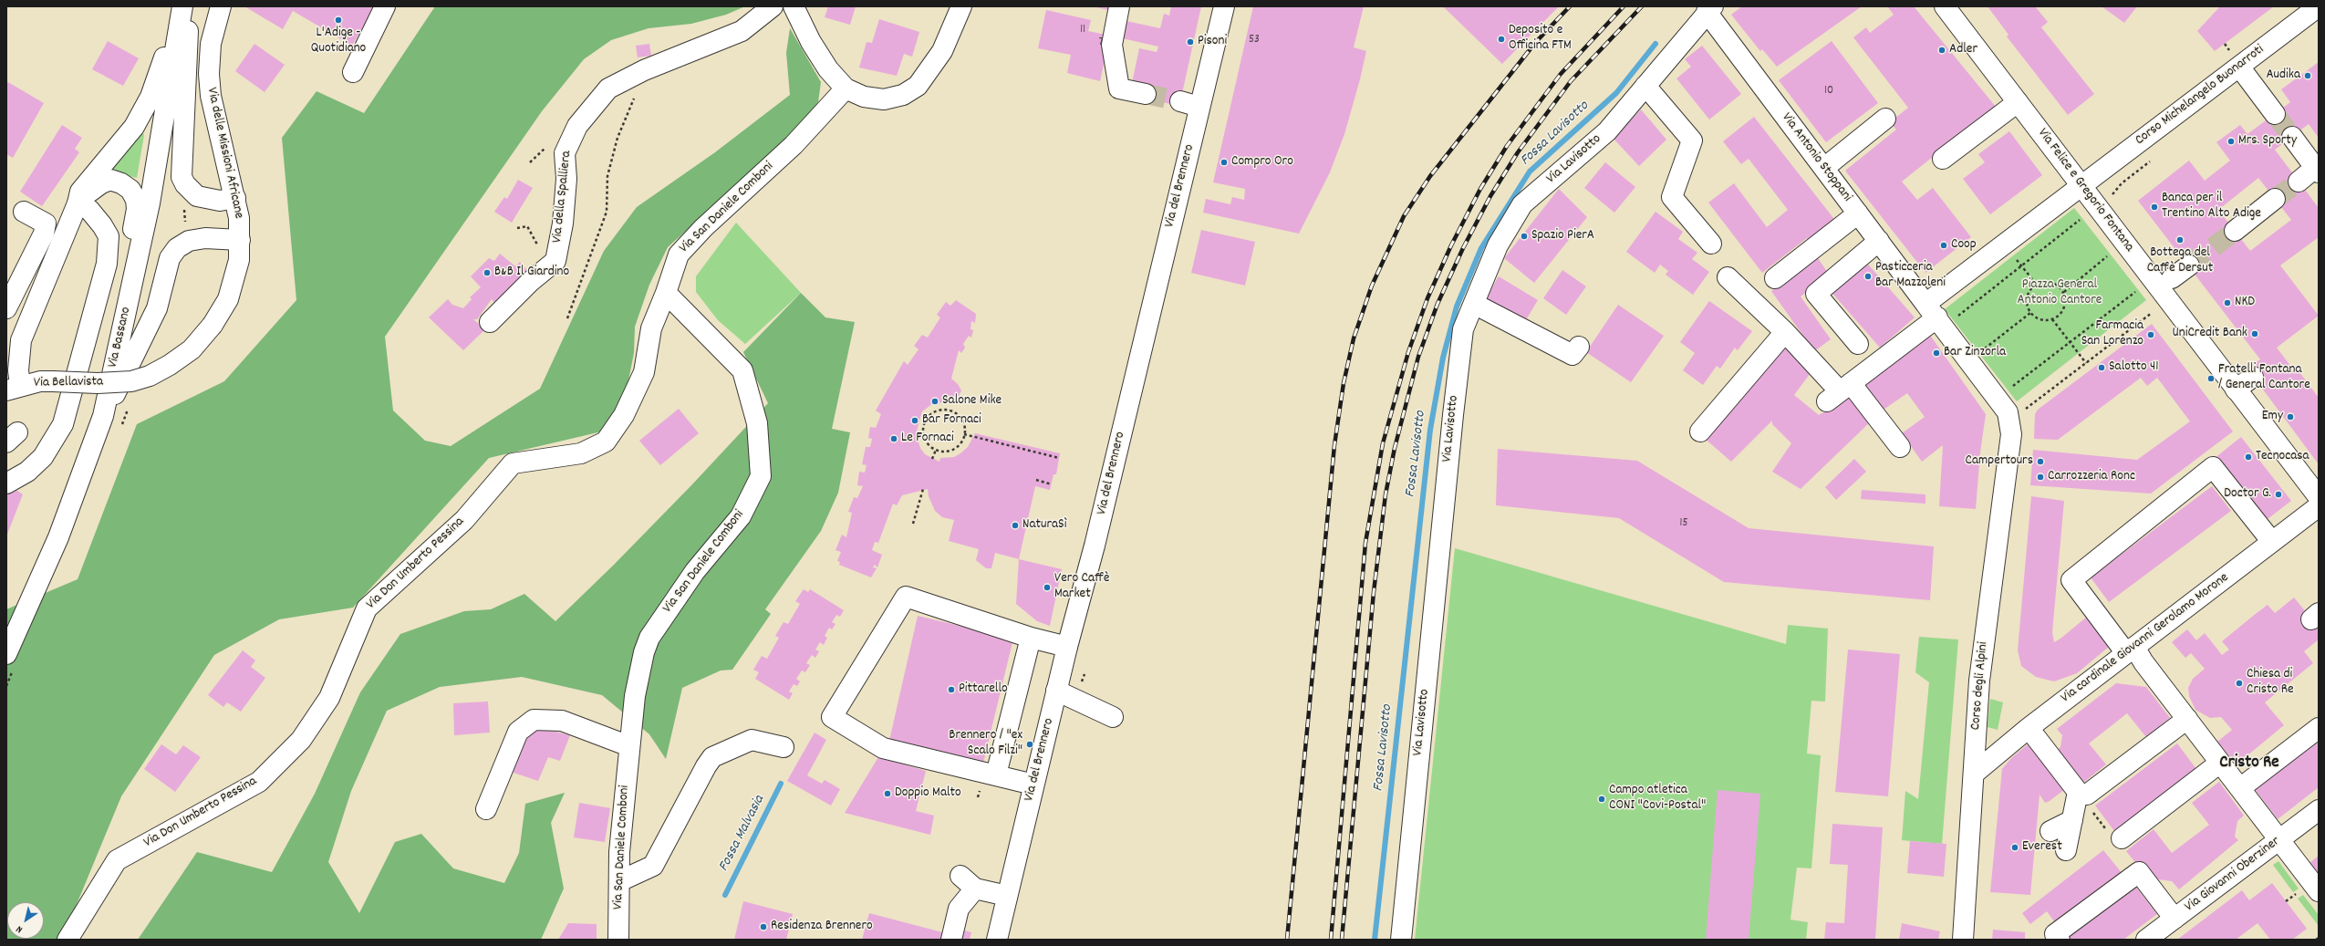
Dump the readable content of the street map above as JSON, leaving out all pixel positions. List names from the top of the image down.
{
  "streets": {
    "street": [
      "Corso Michelangelo Buonarroti",
      "Via delle Missioni Africane",
      "Via Antonio Stoppani",
      "Via Lavisotto",
      "Via del Brennero",
      "Via Felice e Gregorio Fontana",
      "Via della Spalliera",
      "Via San Daniele Comboni",
      "Via Bassano",
      "Via Bellavista",
      "Via Don Umberto Pessina",
      "Via cardinale Giovanni Gerolamo Morone",
      "Corso degli Alpini",
      "Via Giovanni Oberziner"
    ]
  },
  "crossings": [
    ["Corso Michelangelo Buonarroti", "Via Felice e Gregorio Fontana"],
    ["Via delle Missioni Africane", "Via Bellavista"],
    ["Via Antonio Stoppani", "Via Lavisotto"],
    ["Via Antonio Stoppani", "Corso degli Alpini"],
    ["Via San Daniele Comboni", "Via Don Umberto Pessina"],
    ["Via cardinale Giovanni Gerolamo Morone", "Corso degli Alpini"]
  ],
  "districts": ["Cristo Re"],
  "water": ["Fossa Lavisotto", "Fossa Malvasia"],
  "parks": ["Piazza General Antonio Cantore"],
  "places": [
    "L'Adige - Quotidiano",
    "Deposito e Officina FTM",
    "Pisoni",
    "Adler",
    "Audika",
    "Mrs. Sporty",
    "Compro Oro",
    "Banca per il Trentino Alto Adige",
    "Spazio PierA",
    "Bottega del Caffè Dersut",
    "Coop",
    "B&B Il Giardino",
    "Pasticceria Bar Mazzoleni",
    "NKD",
    "UniCredit Bank",
    "Farmacia San Lorenzo",
    "Bar Zinzorla",
    "Salotto 41",
    "Fratelli Fontana / General Cantore",
    "Salone Mike",
    "Emy",
    "Bar Fornaci",
    "Le Fornaci",
    "Tecnocasa",
    "Campertours",
    "Carrozzeria Ronc",
    "Doctor G.",
    "NaturaSì",
    "Vero Caffè Market",
    "Chiesa di Cristo Re",
    "Pittarello",
    "Brennero / \"ex Scalo Filzi\"",
    "Doppio Malto",
    "Campo atletica CONI \"Covi-Postal\"",
    "Everest",
    "Residenza Brennero"
  ],
  "house_numbers": [
    "11",
    "53",
    "7",
    "10",
    "15"
  ],
  "north": "bottom left"
}
